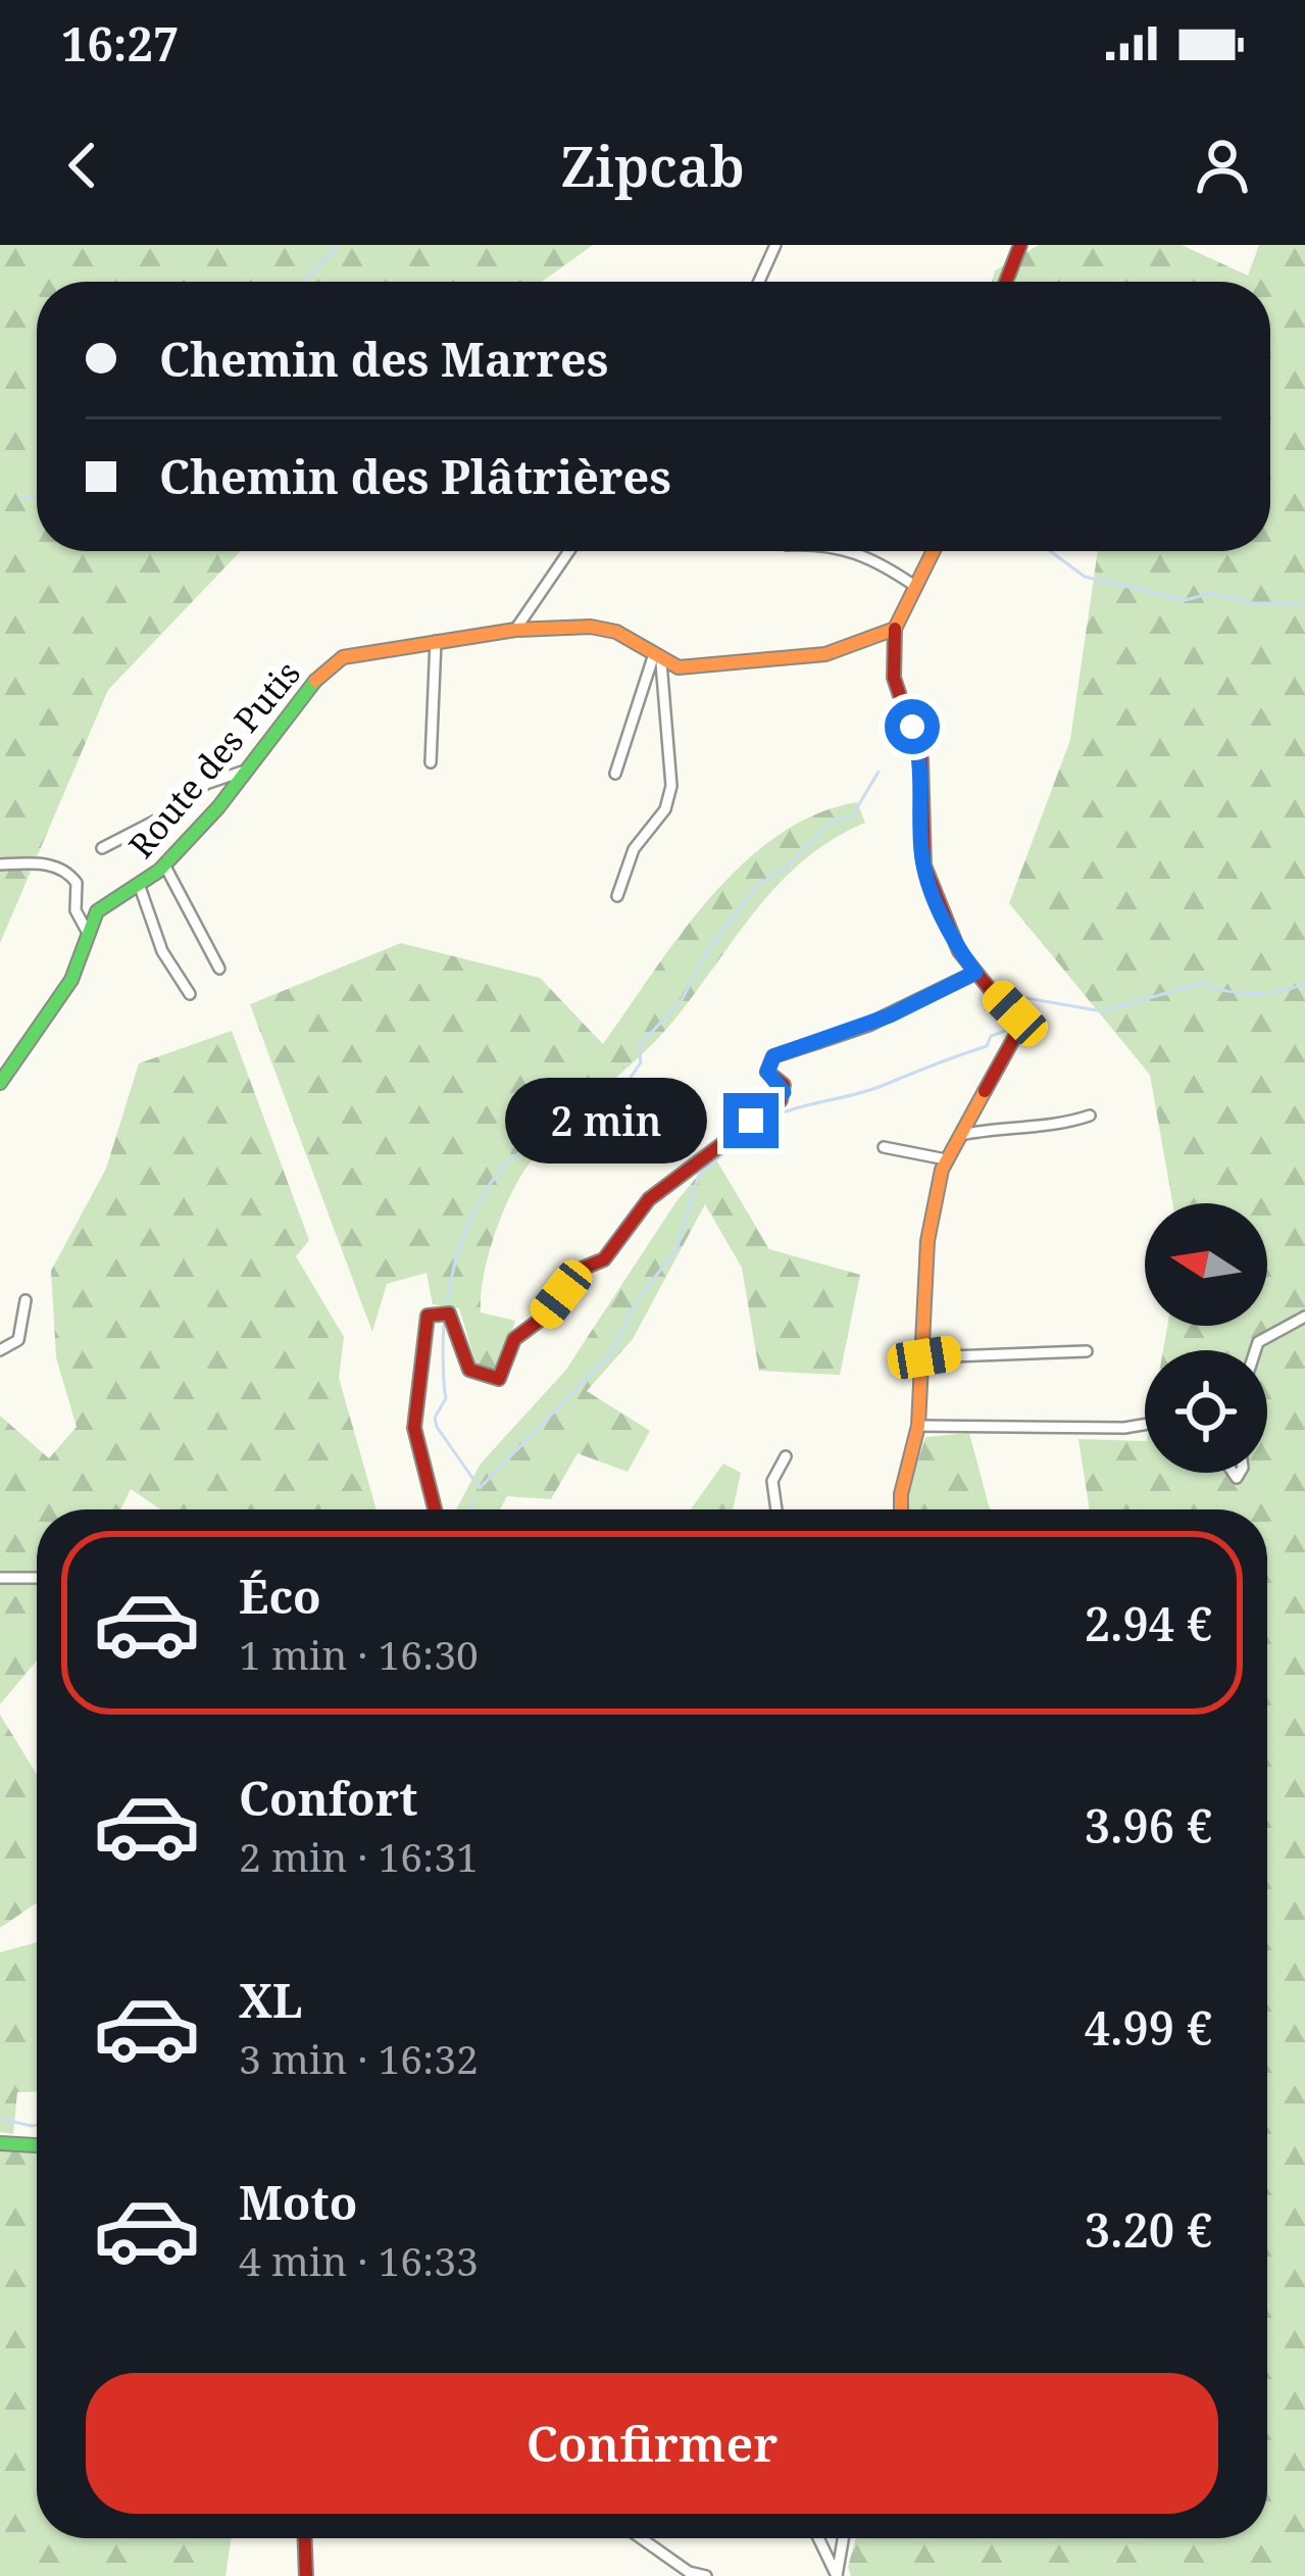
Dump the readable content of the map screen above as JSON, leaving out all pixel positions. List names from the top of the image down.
{
  "streets": {
    "street": ["Route des Putis"]
  },
  "north": "left",
  "page": {
    "status": "16:27",
    "header": "Zipcab",
    "banner": ["Chemin des Marres", "Chemin des Plâtrières"],
    "bubble": "2 min",
    "list": [
      {
        "name": "Éco",
        "note": "1 min · 16:30",
        "value": "2.94 €"
      },
      {
        "name": "Confort",
        "note": "2 min · 16:31",
        "value": "3.96 €"
      },
      {
        "name": "XL",
        "note": "3 min · 16:32",
        "value": "4.99 €"
      },
      {
        "name": "Moto",
        "note": "4 min · 16:33",
        "value": "3.20 €"
      }
    ],
    "buttons": "Confirmer"
  }
}
